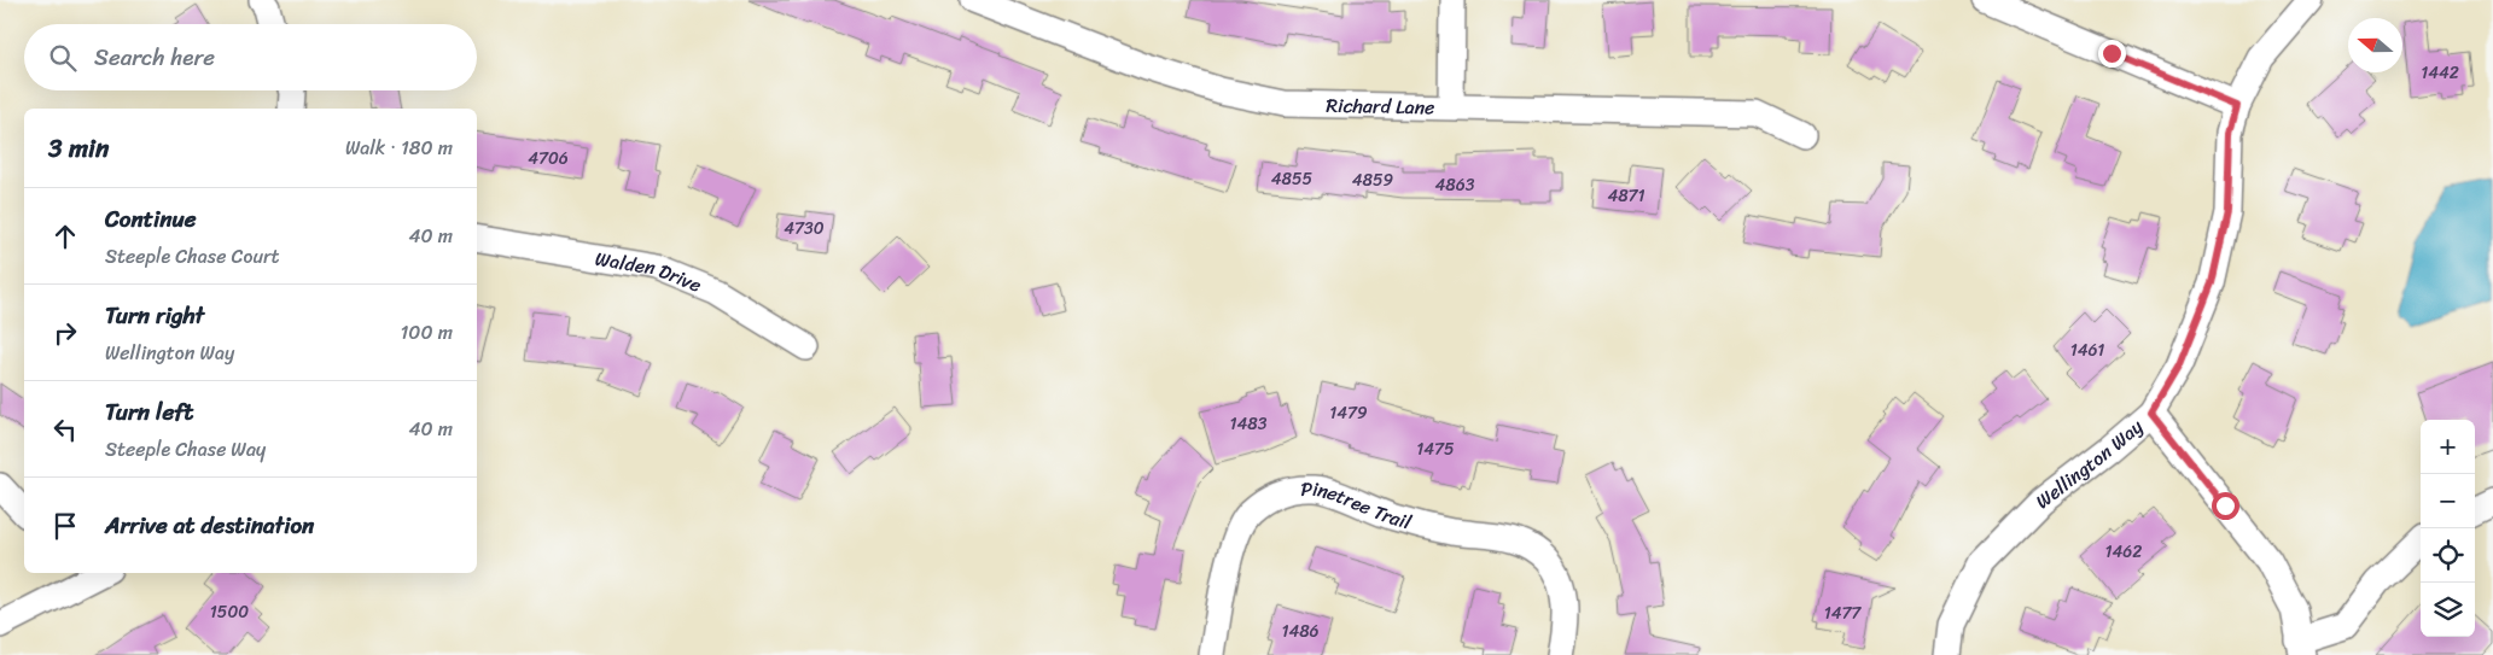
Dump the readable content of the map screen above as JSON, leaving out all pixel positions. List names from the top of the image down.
{
  "streets": {
    "street": [
      "Richard Lane",
      "Walden Drive",
      "Wellington Way",
      "Pinetree Trail"
    ]
  },
  "house_numbers": [
    "1442",
    "4706",
    "4855",
    "4859",
    "4863",
    "4871",
    "4730",
    "1461",
    "1479",
    "1483",
    "1475",
    "1462",
    "1500",
    "1477",
    "1486"
  ],
  "north": "left",
  "page": {
    "search": "Search here",
    "heading": ["3 min", "Walk · 180 m"],
    "list": [
      ["Continue", "Steeple Chase Court", "40 m"],
      ["Turn right", "Wellington Way", "100 m"],
      ["Turn left", "Steeple Chase Way", "40 m"],
      "Arrive at destination"
    ],
    "map_buttons": ["+", "−"]
  }
}
